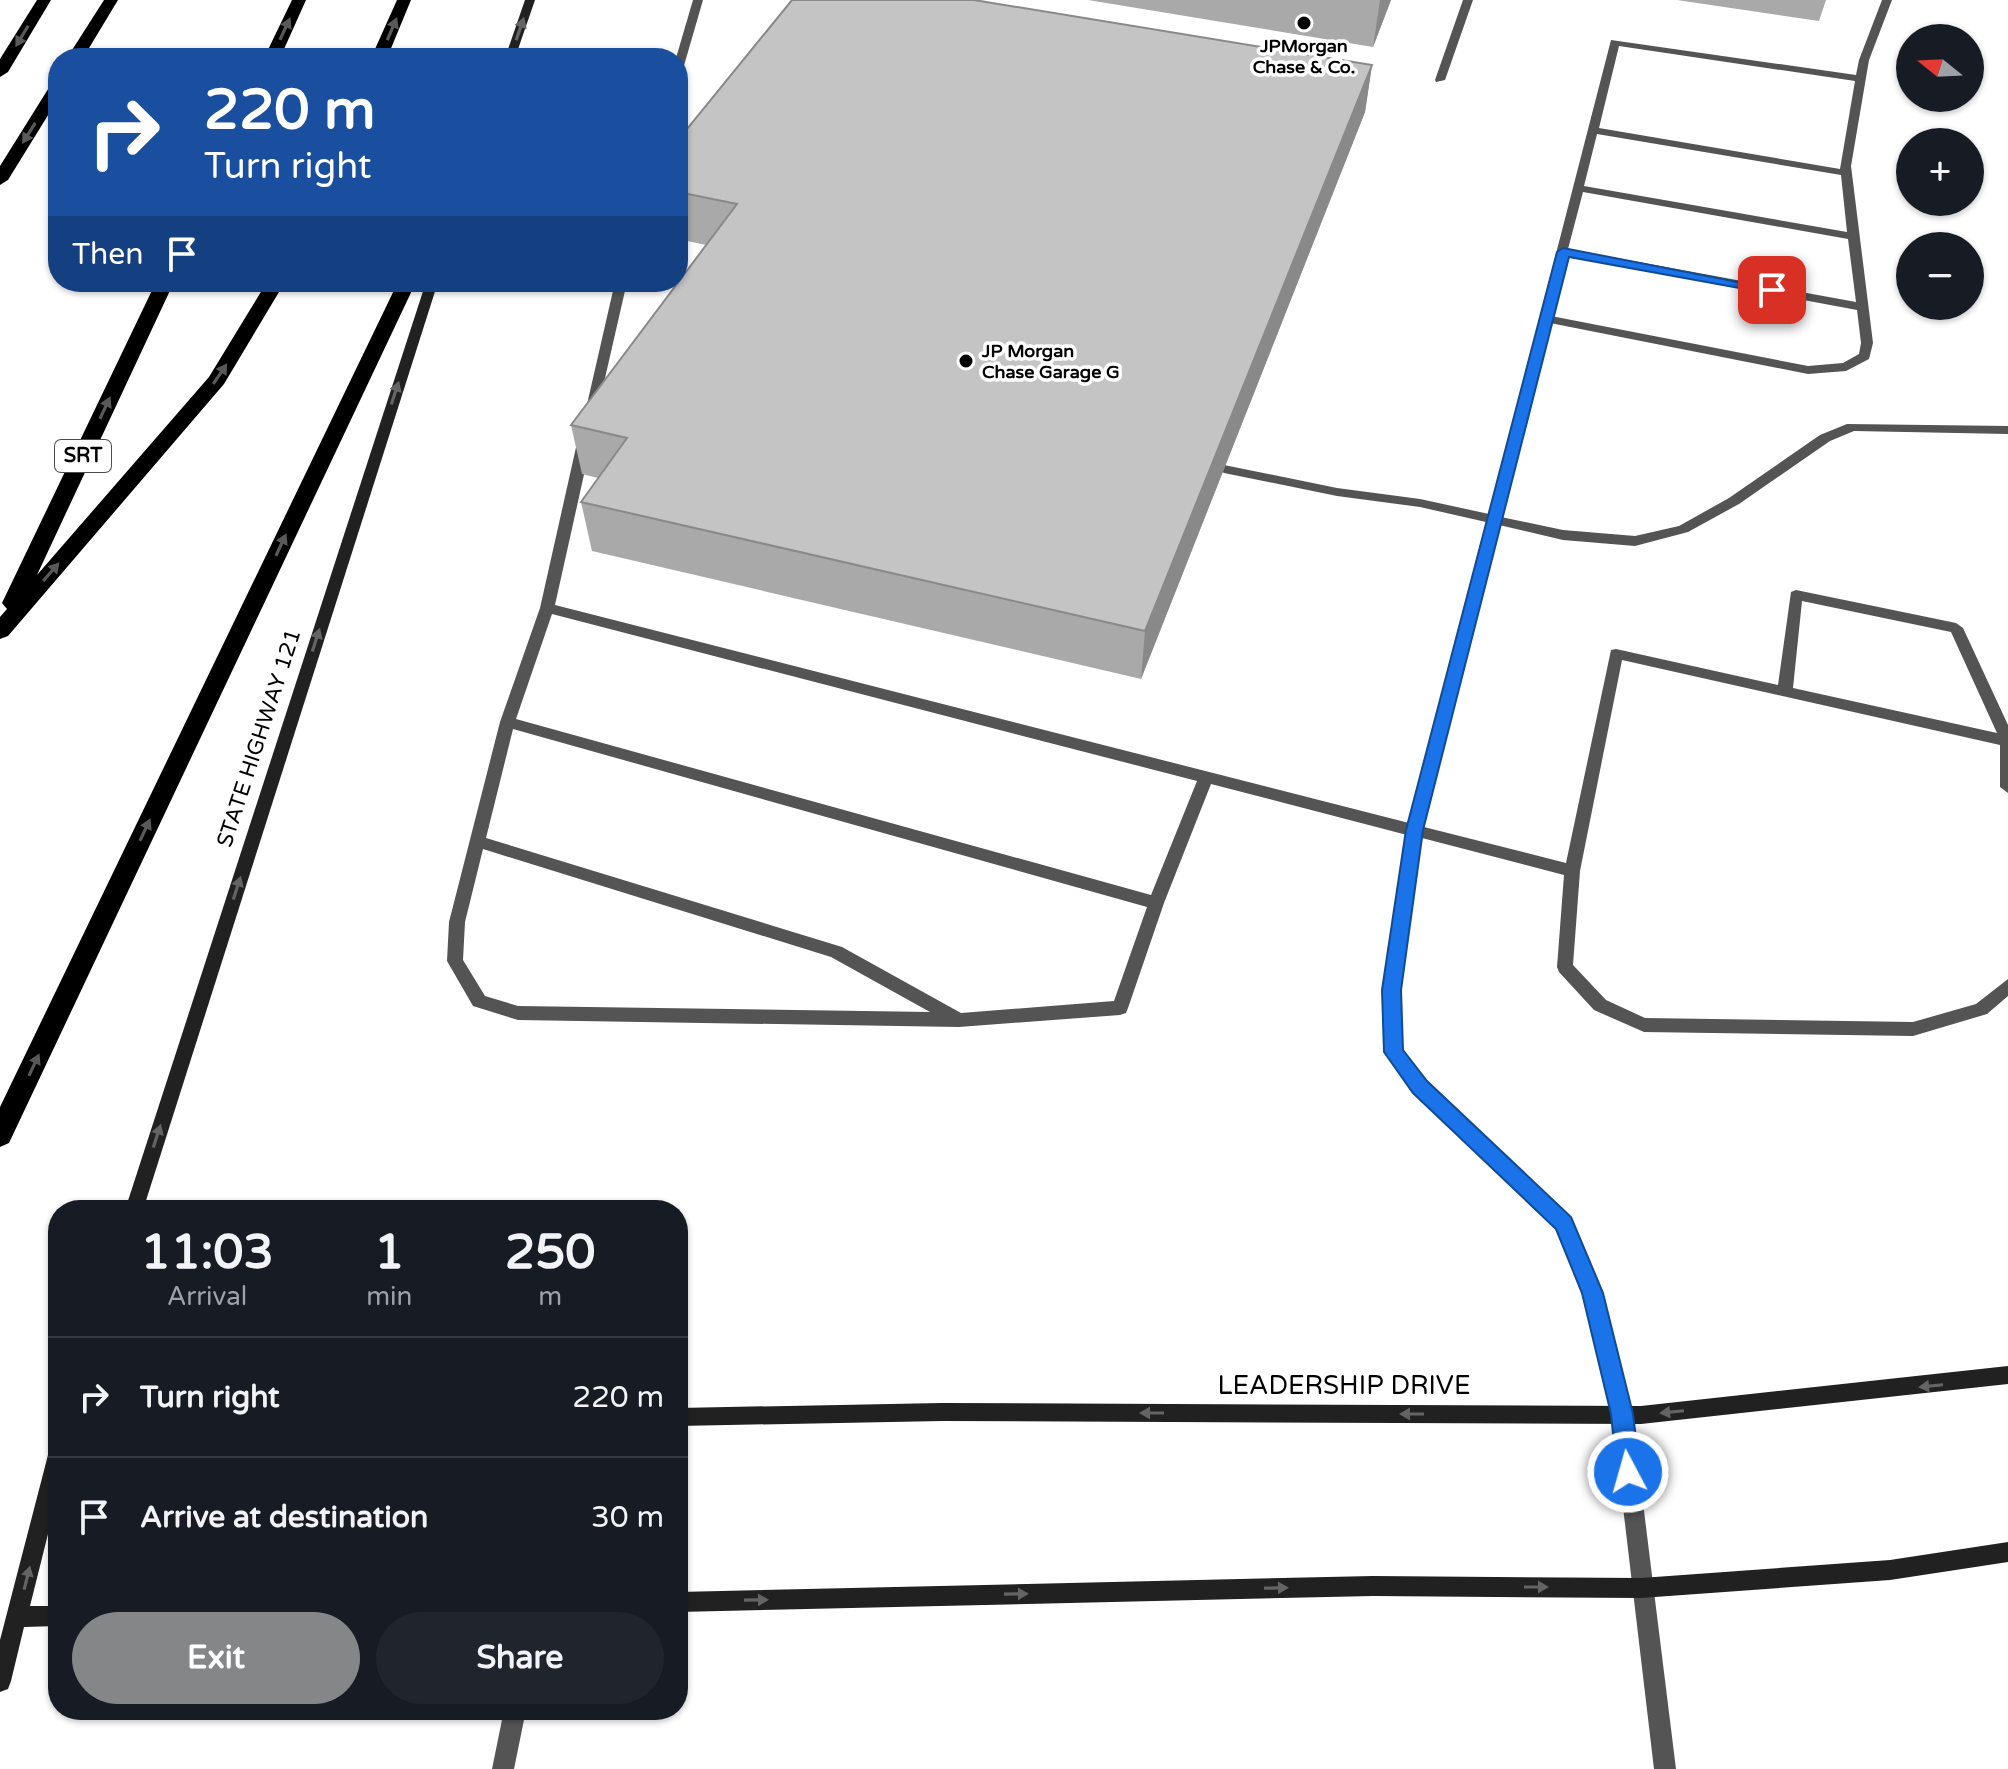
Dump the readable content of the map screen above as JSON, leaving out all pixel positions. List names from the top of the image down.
{
  "streets": {
    "highway": ["SRT"],
    "street": ["STATE HIGHWAY 121", "LEADERSHIP DRIVE"]
  },
  "one_way": ["STATE HIGHWAY 121", "LEADERSHIP DRIVE"],
  "places": ["JPMorgan Chase & Co.", "JP Morgan Chase Garage G"],
  "north": "left",
  "page": {
    "map_buttons": ["+", "−"],
    "turn": ["220 m", "Turn right"],
    "then": "Then",
    "eta": [
      "11:03",
      "Arrival",
      "1",
      "min",
      "250",
      "m"
    ],
    "list": [
      {
        "name": "Turn right",
        "value": "220 m"
      },
      {
        "name": "Arrive at destination",
        "value": "30 m"
      }
    ],
    "buttons": ["Exit", "Share"]
  }
}
